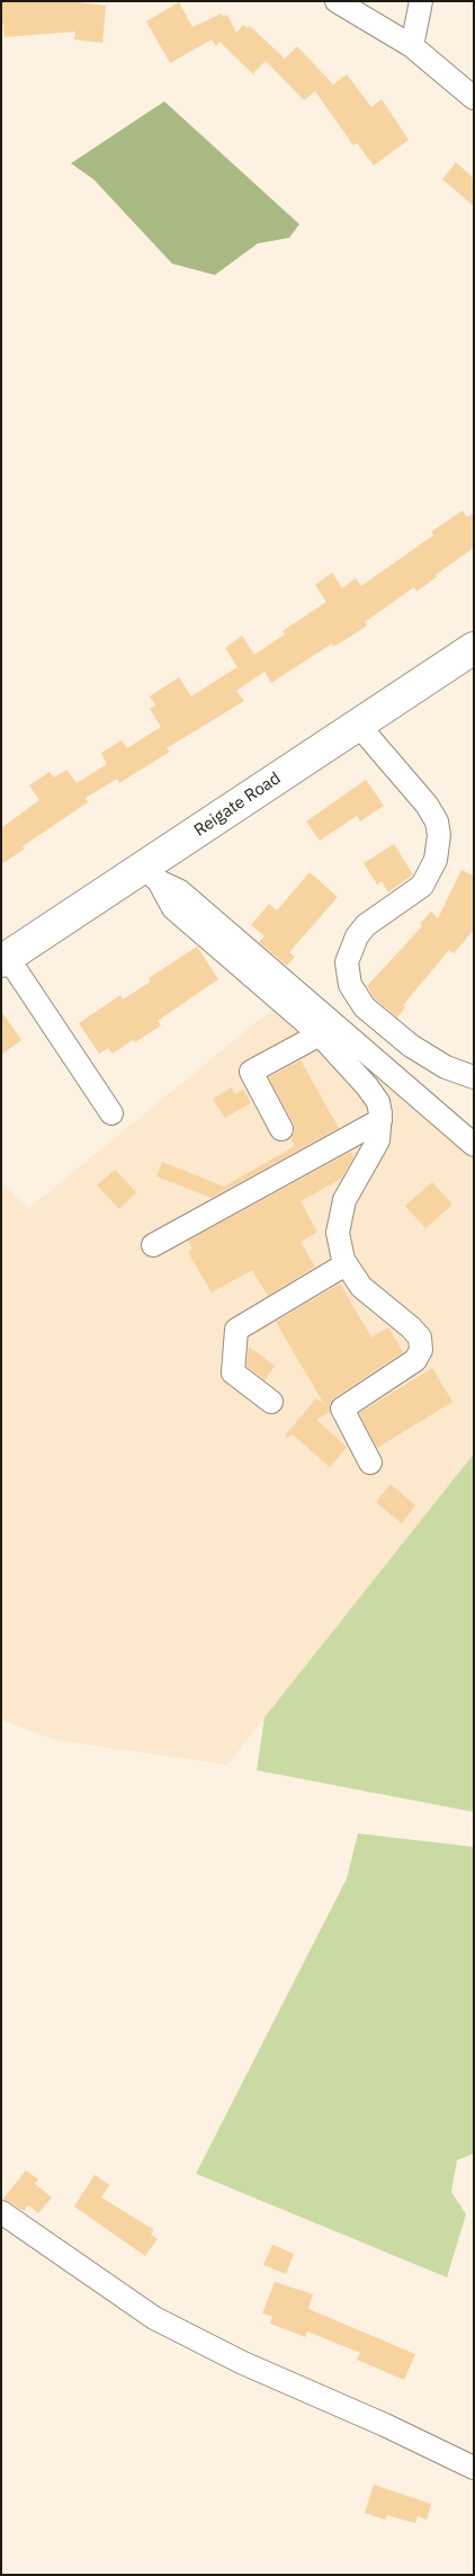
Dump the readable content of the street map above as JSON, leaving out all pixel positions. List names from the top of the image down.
{
  "streets": {
    "highway": ["Reigate Road"]
  }
}
